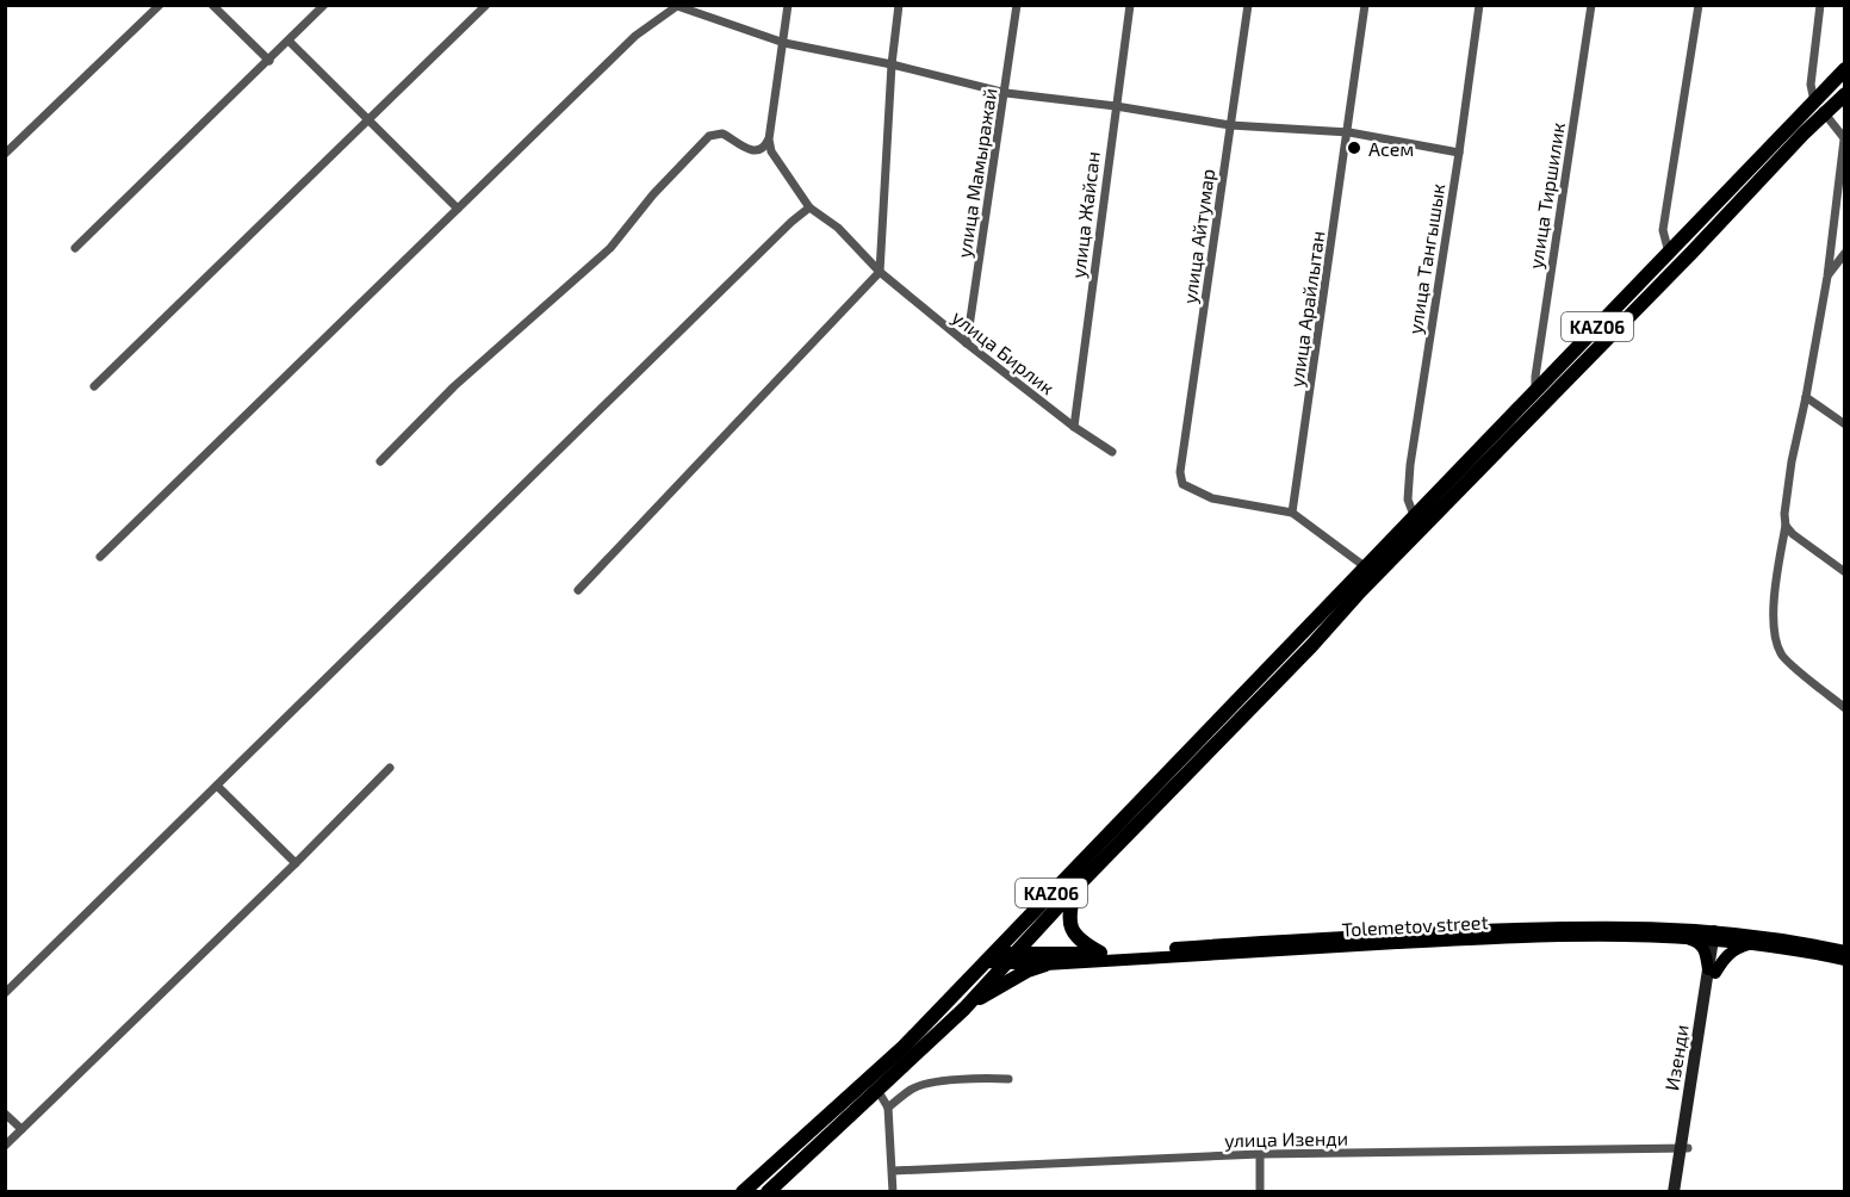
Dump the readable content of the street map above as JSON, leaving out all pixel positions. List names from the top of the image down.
{
  "streets": {
    "highway": ["KАZ06"],
    "main road": ["Tolemetov street"],
    "street": [
      "улица Мамыражай",
      "улица Тиршилик",
      "улица Жайсан",
      "улица Айтумар",
      "улица Тангышык",
      "улица Арайлытан",
      "улица Бирлик",
      "Изенди",
      "улица Изенди"
    ]
  },
  "crossings": [
    ["улица Мамыражай", "улица Бирлик"],
    ["улица Тиршилик", "KАZ06"],
    ["улица Жайсан", "улица Бирлик"],
    ["улица Айтумар", "улица Арайлытан"],
    ["улица Тангышык", "KАZ06"],
    ["KАZ06", "Tolemetov street"],
    ["Tolemetov street", "Изенди"],
    ["Изенди", "улица Изенди"]
  ],
  "places": ["Асем"]
}
